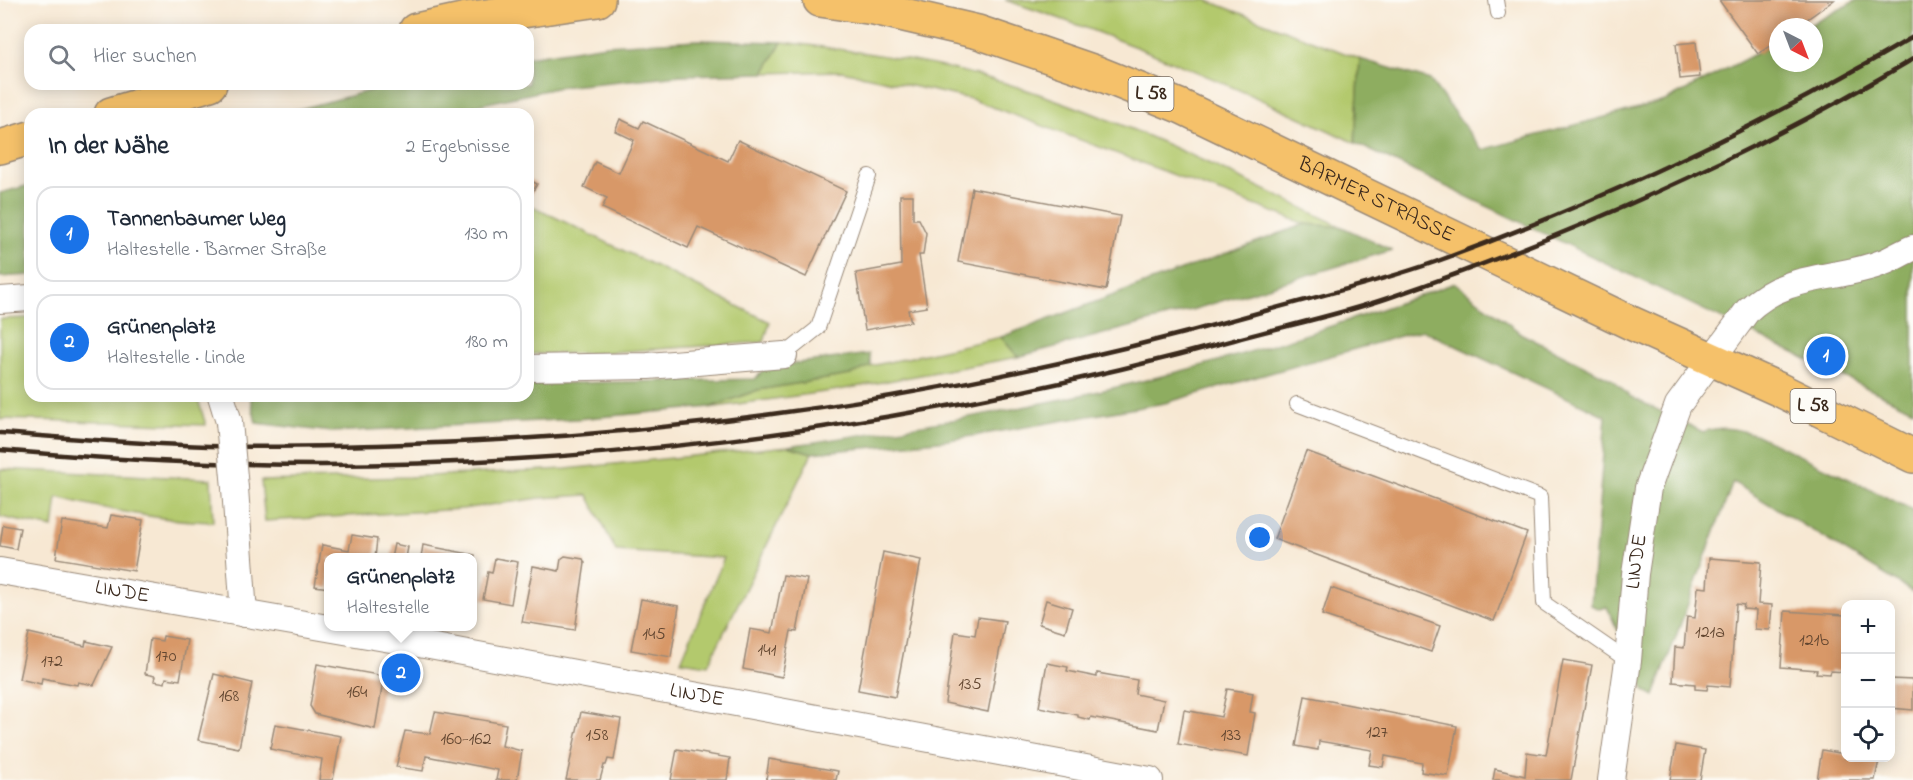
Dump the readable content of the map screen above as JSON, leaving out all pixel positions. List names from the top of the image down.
{
  "streets": {
    "main road": ["L 58", "BARMER STRASSE"],
    "street": ["LINDE"]
  },
  "crossings": [
    ["BARMER STRASSE", "LINDE"]
  ],
  "house_numbers": [
    "121a",
    "145",
    "121b",
    "141",
    "170",
    "172",
    "135",
    "164",
    "168",
    "127",
    "158",
    "133",
    "160-162"
  ],
  "north": "bottom right",
  "page": {
    "search": "Hier suchen",
    "heading": ["In der Nähe", "2 Ergebnisse"],
    "list": [
      {
        "mark": "1",
        "name": "Tannenbaumer Weg",
        "note": "Haltestelle · Barmer Straße",
        "value": "130 m"
      },
      {
        "mark": "2",
        "name": "Grünenplatz",
        "note": "Haltestelle · Linde",
        "value": "180 m"
      }
    ],
    "pins": ["1", "2"],
    "popup": ["Grünenplatz", "Haltestelle"],
    "map_buttons": ["+", "−"]
  }
}
